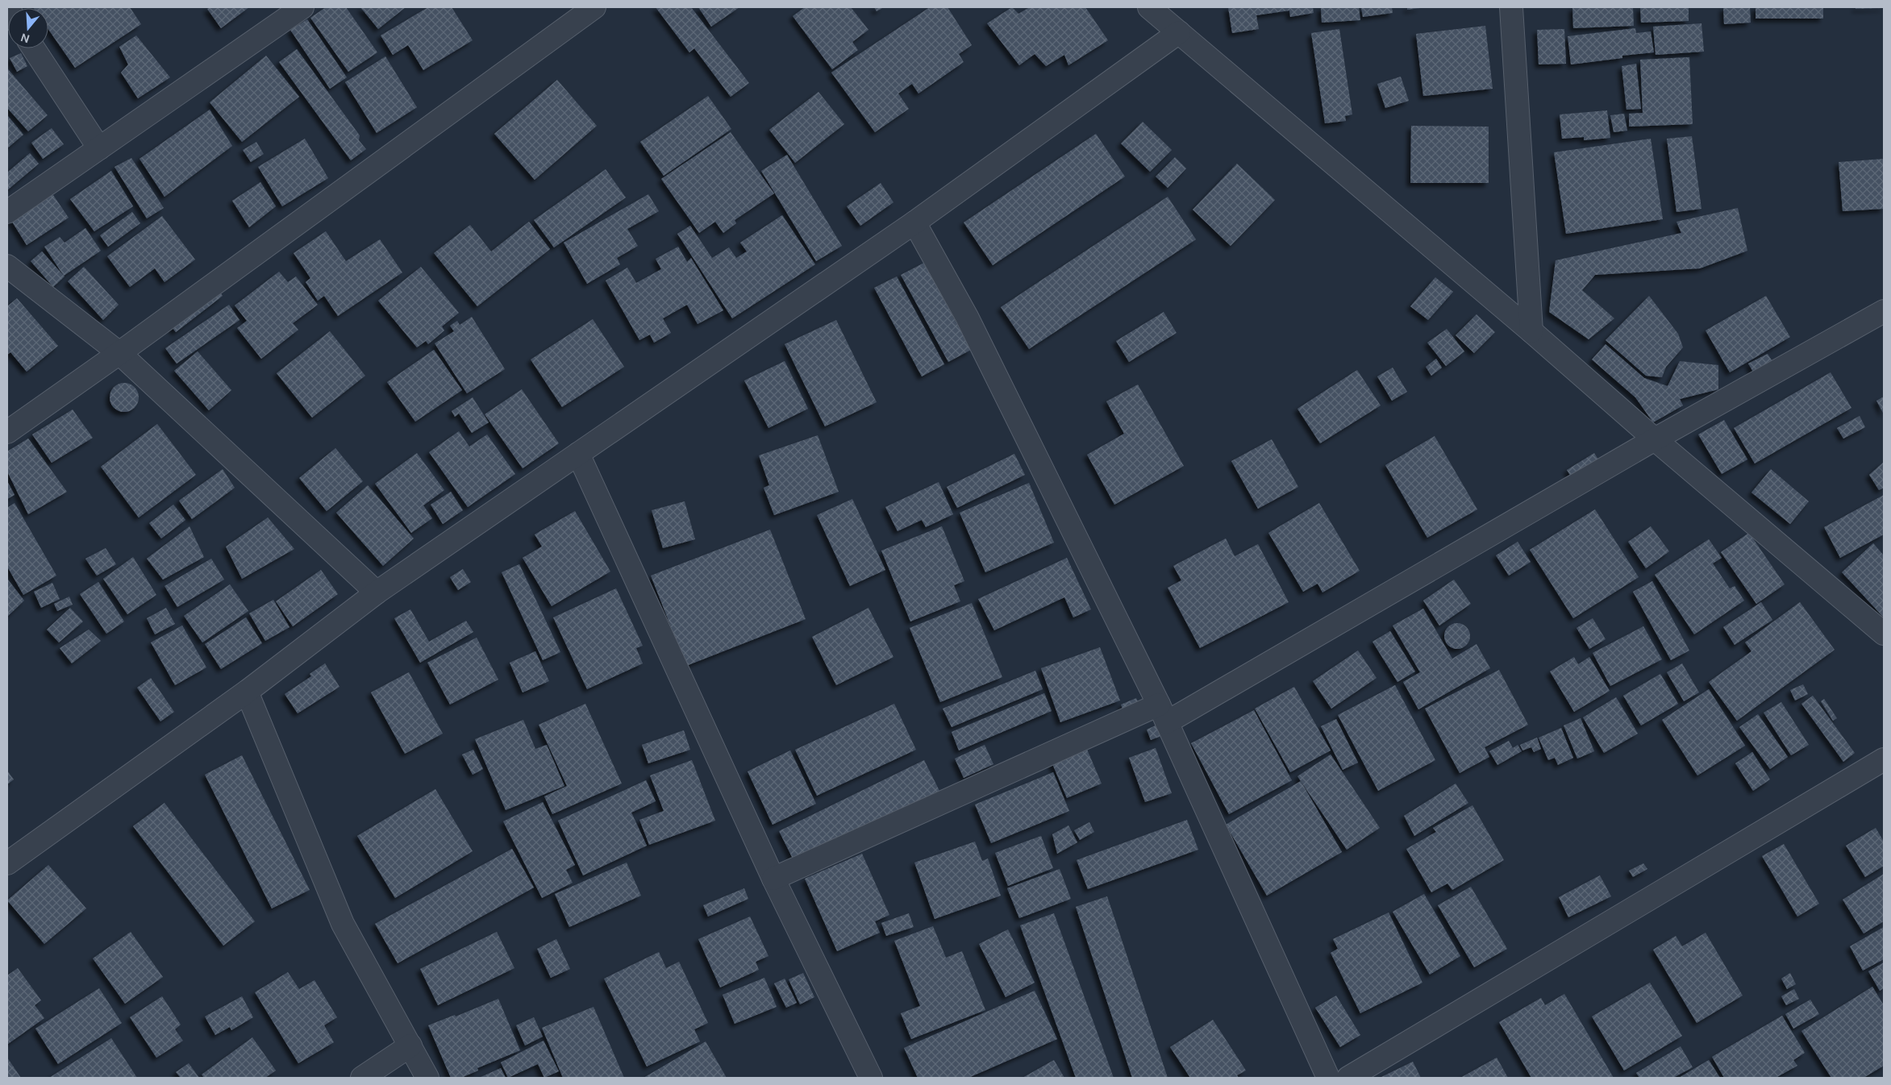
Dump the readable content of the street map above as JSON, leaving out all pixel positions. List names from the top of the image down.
{
  "north": "bottom"
}
